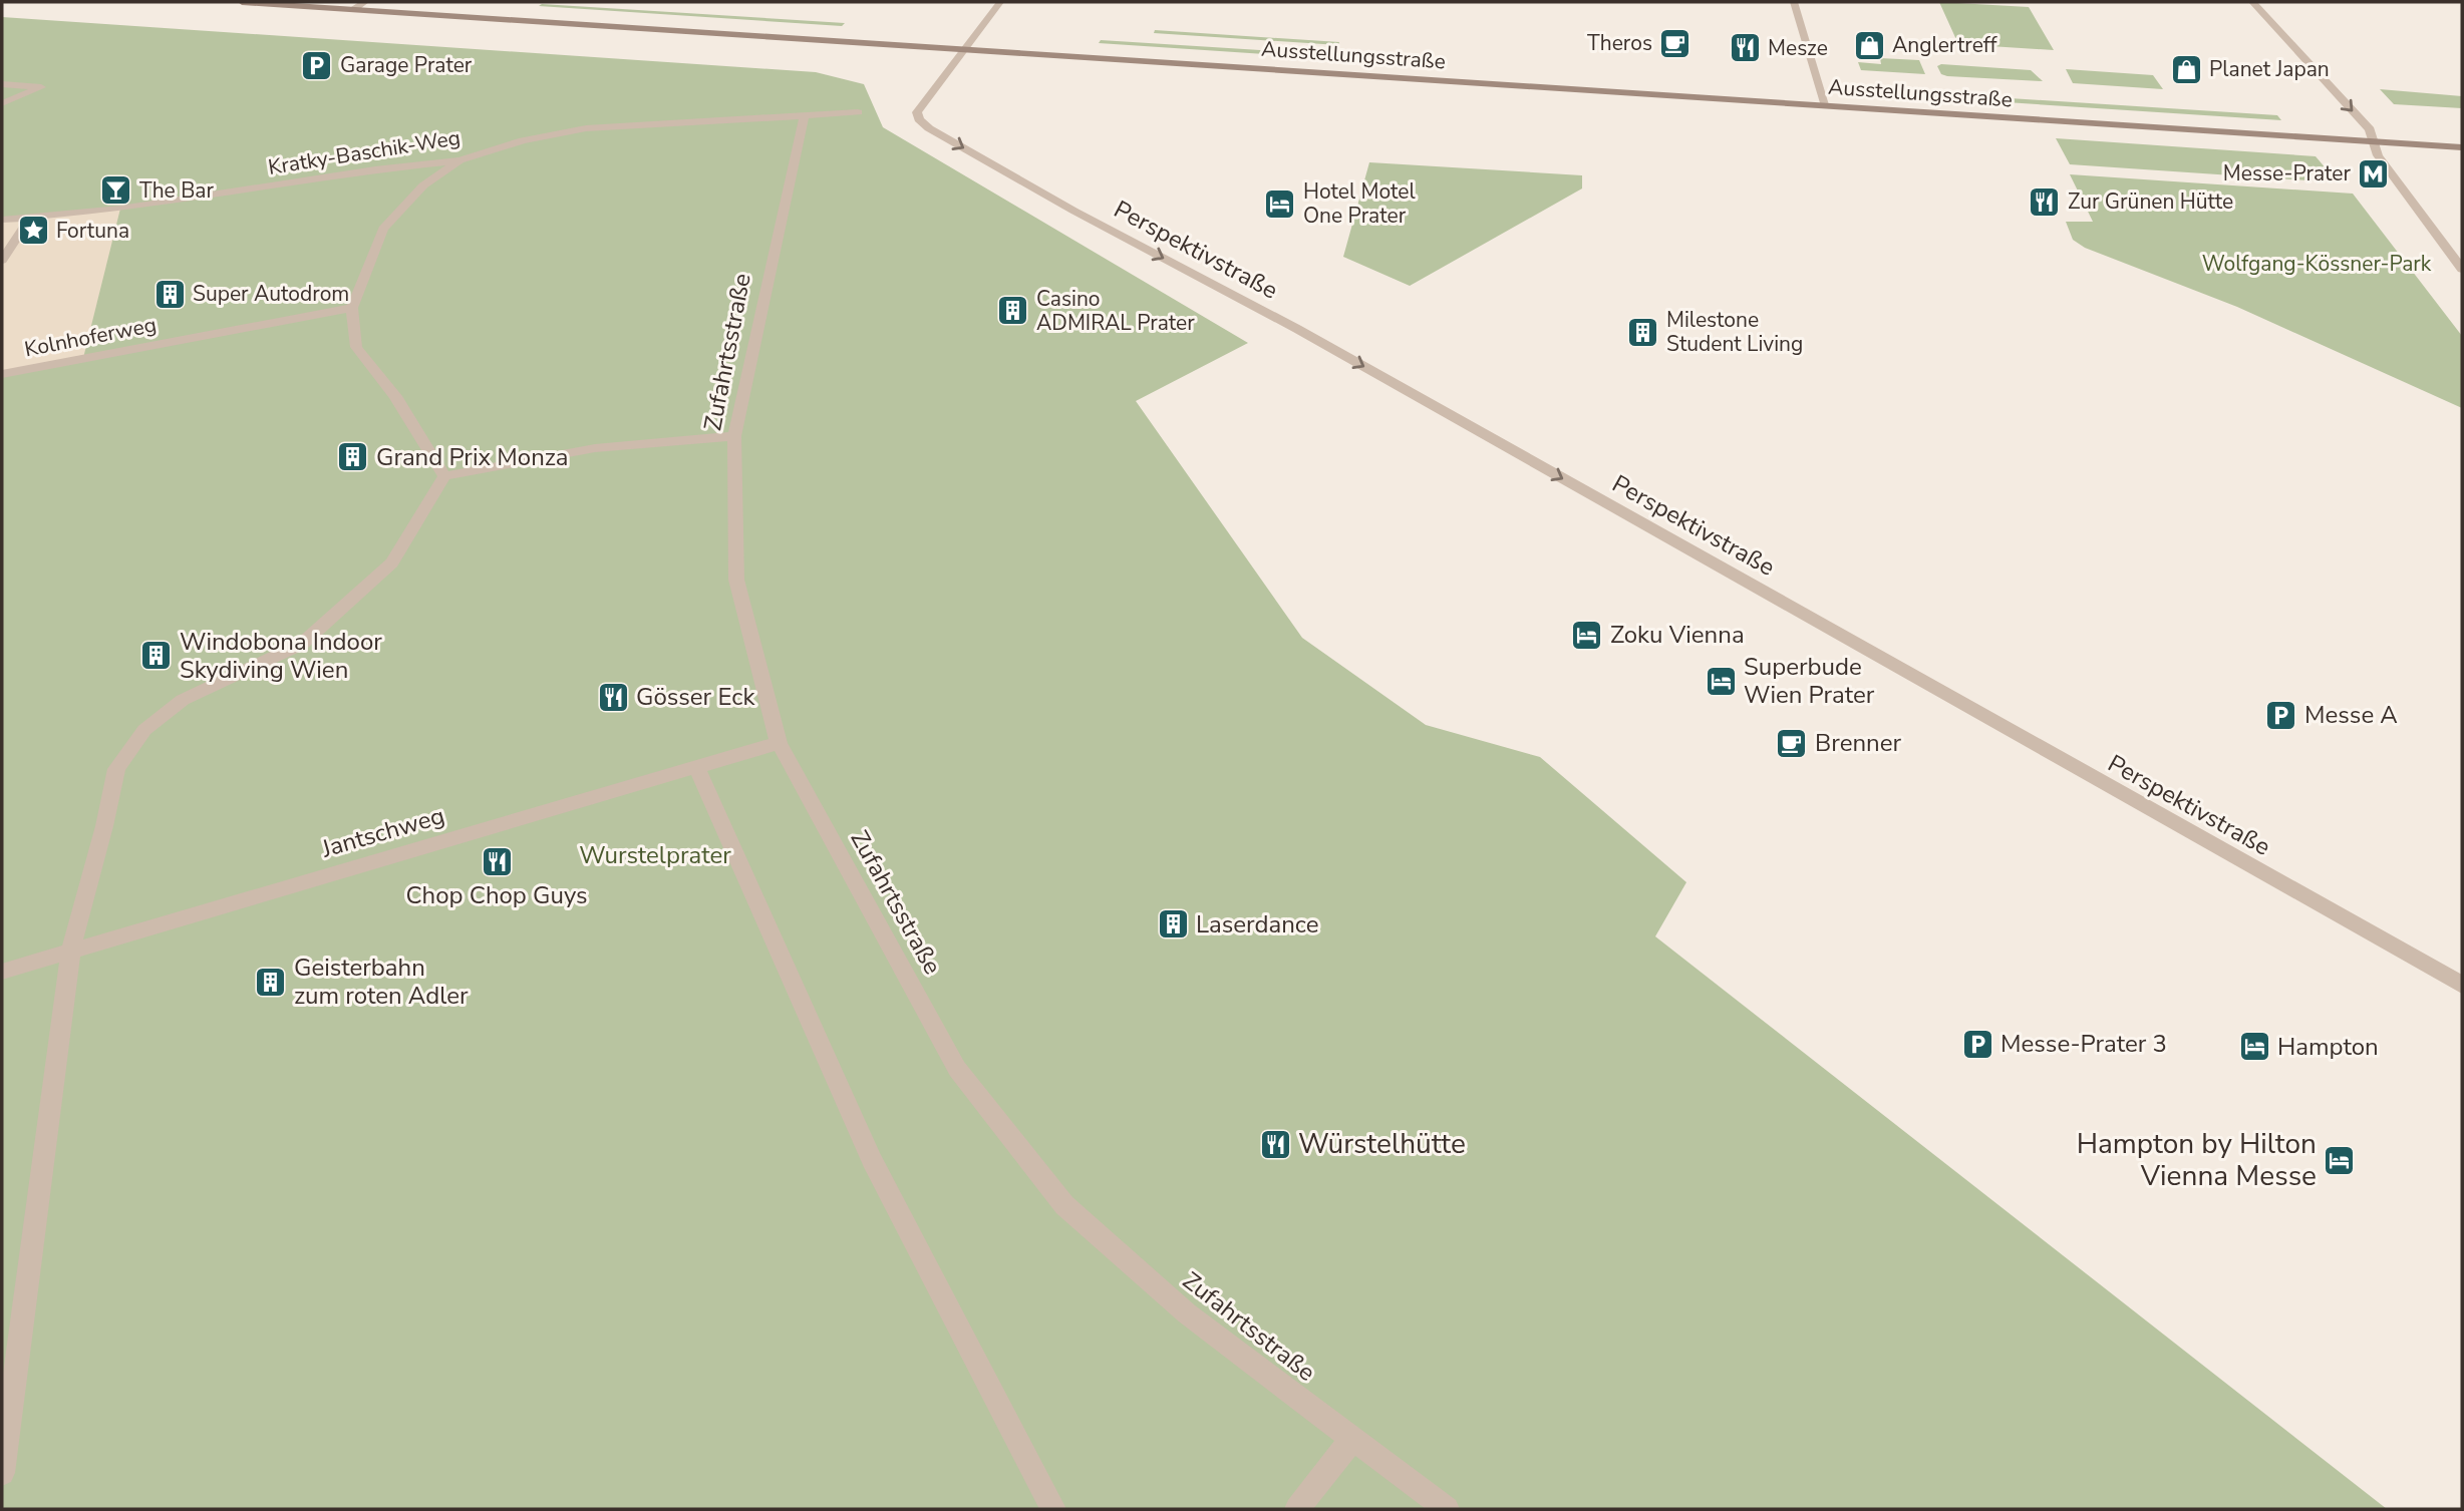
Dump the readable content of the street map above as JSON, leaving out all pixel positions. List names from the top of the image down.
{
  "streets": {
    "main road": ["Ausstellungsstraße"],
    "street": [
      "Kratky-Baschik-Weg",
      "Perspektivstraße",
      "Kolnhoferweg",
      "Zufahrtsstraße",
      "Jantschweg"
    ]
  },
  "crossings": [
    ["Ausstellungsstraße", "Perspektivstraße"],
    ["Kratky-Baschik-Weg", "Zufahrtsstraße"],
    ["Zufahrtsstraße", "Jantschweg"]
  ],
  "one_way": ["Perspektivstraße"],
  "parks": ["Wolfgang-Kössner-Park", "Wurstelprater"],
  "places": {
    "cafe": ["Theros", "Brenner"],
    "shop": ["Anglertreff", "Planet Japan"],
    "restaurant": [
      "Mesze",
      "Zur Grünen Hütte",
      "Gösser Eck",
      "Chop Chop Guys",
      "Würstelhütte"
    ],
    "parking": ["Garage Prater", "Messe A", "Messe-Prater 3"],
    "metro station": ["Messe-Prater"],
    "bar": ["The Bar"],
    "hotel": [
      "Hotel Motel One Prater",
      "Zoku Vienna",
      "Superbude Wien Prater",
      "Hampton",
      "Hampton by Hilton Vienna Messe"
    ],
    "place": ["Fortuna"],
    "building": [
      "Super Autodrom",
      "Casino ADMIRAL Prater",
      "Milestone Student Living",
      "Grand Prix Monza",
      "Windobona Indoor Skydiving Wien",
      "Laserdance",
      "Geisterbahn zum roten Adler"
    ]
  }
}
